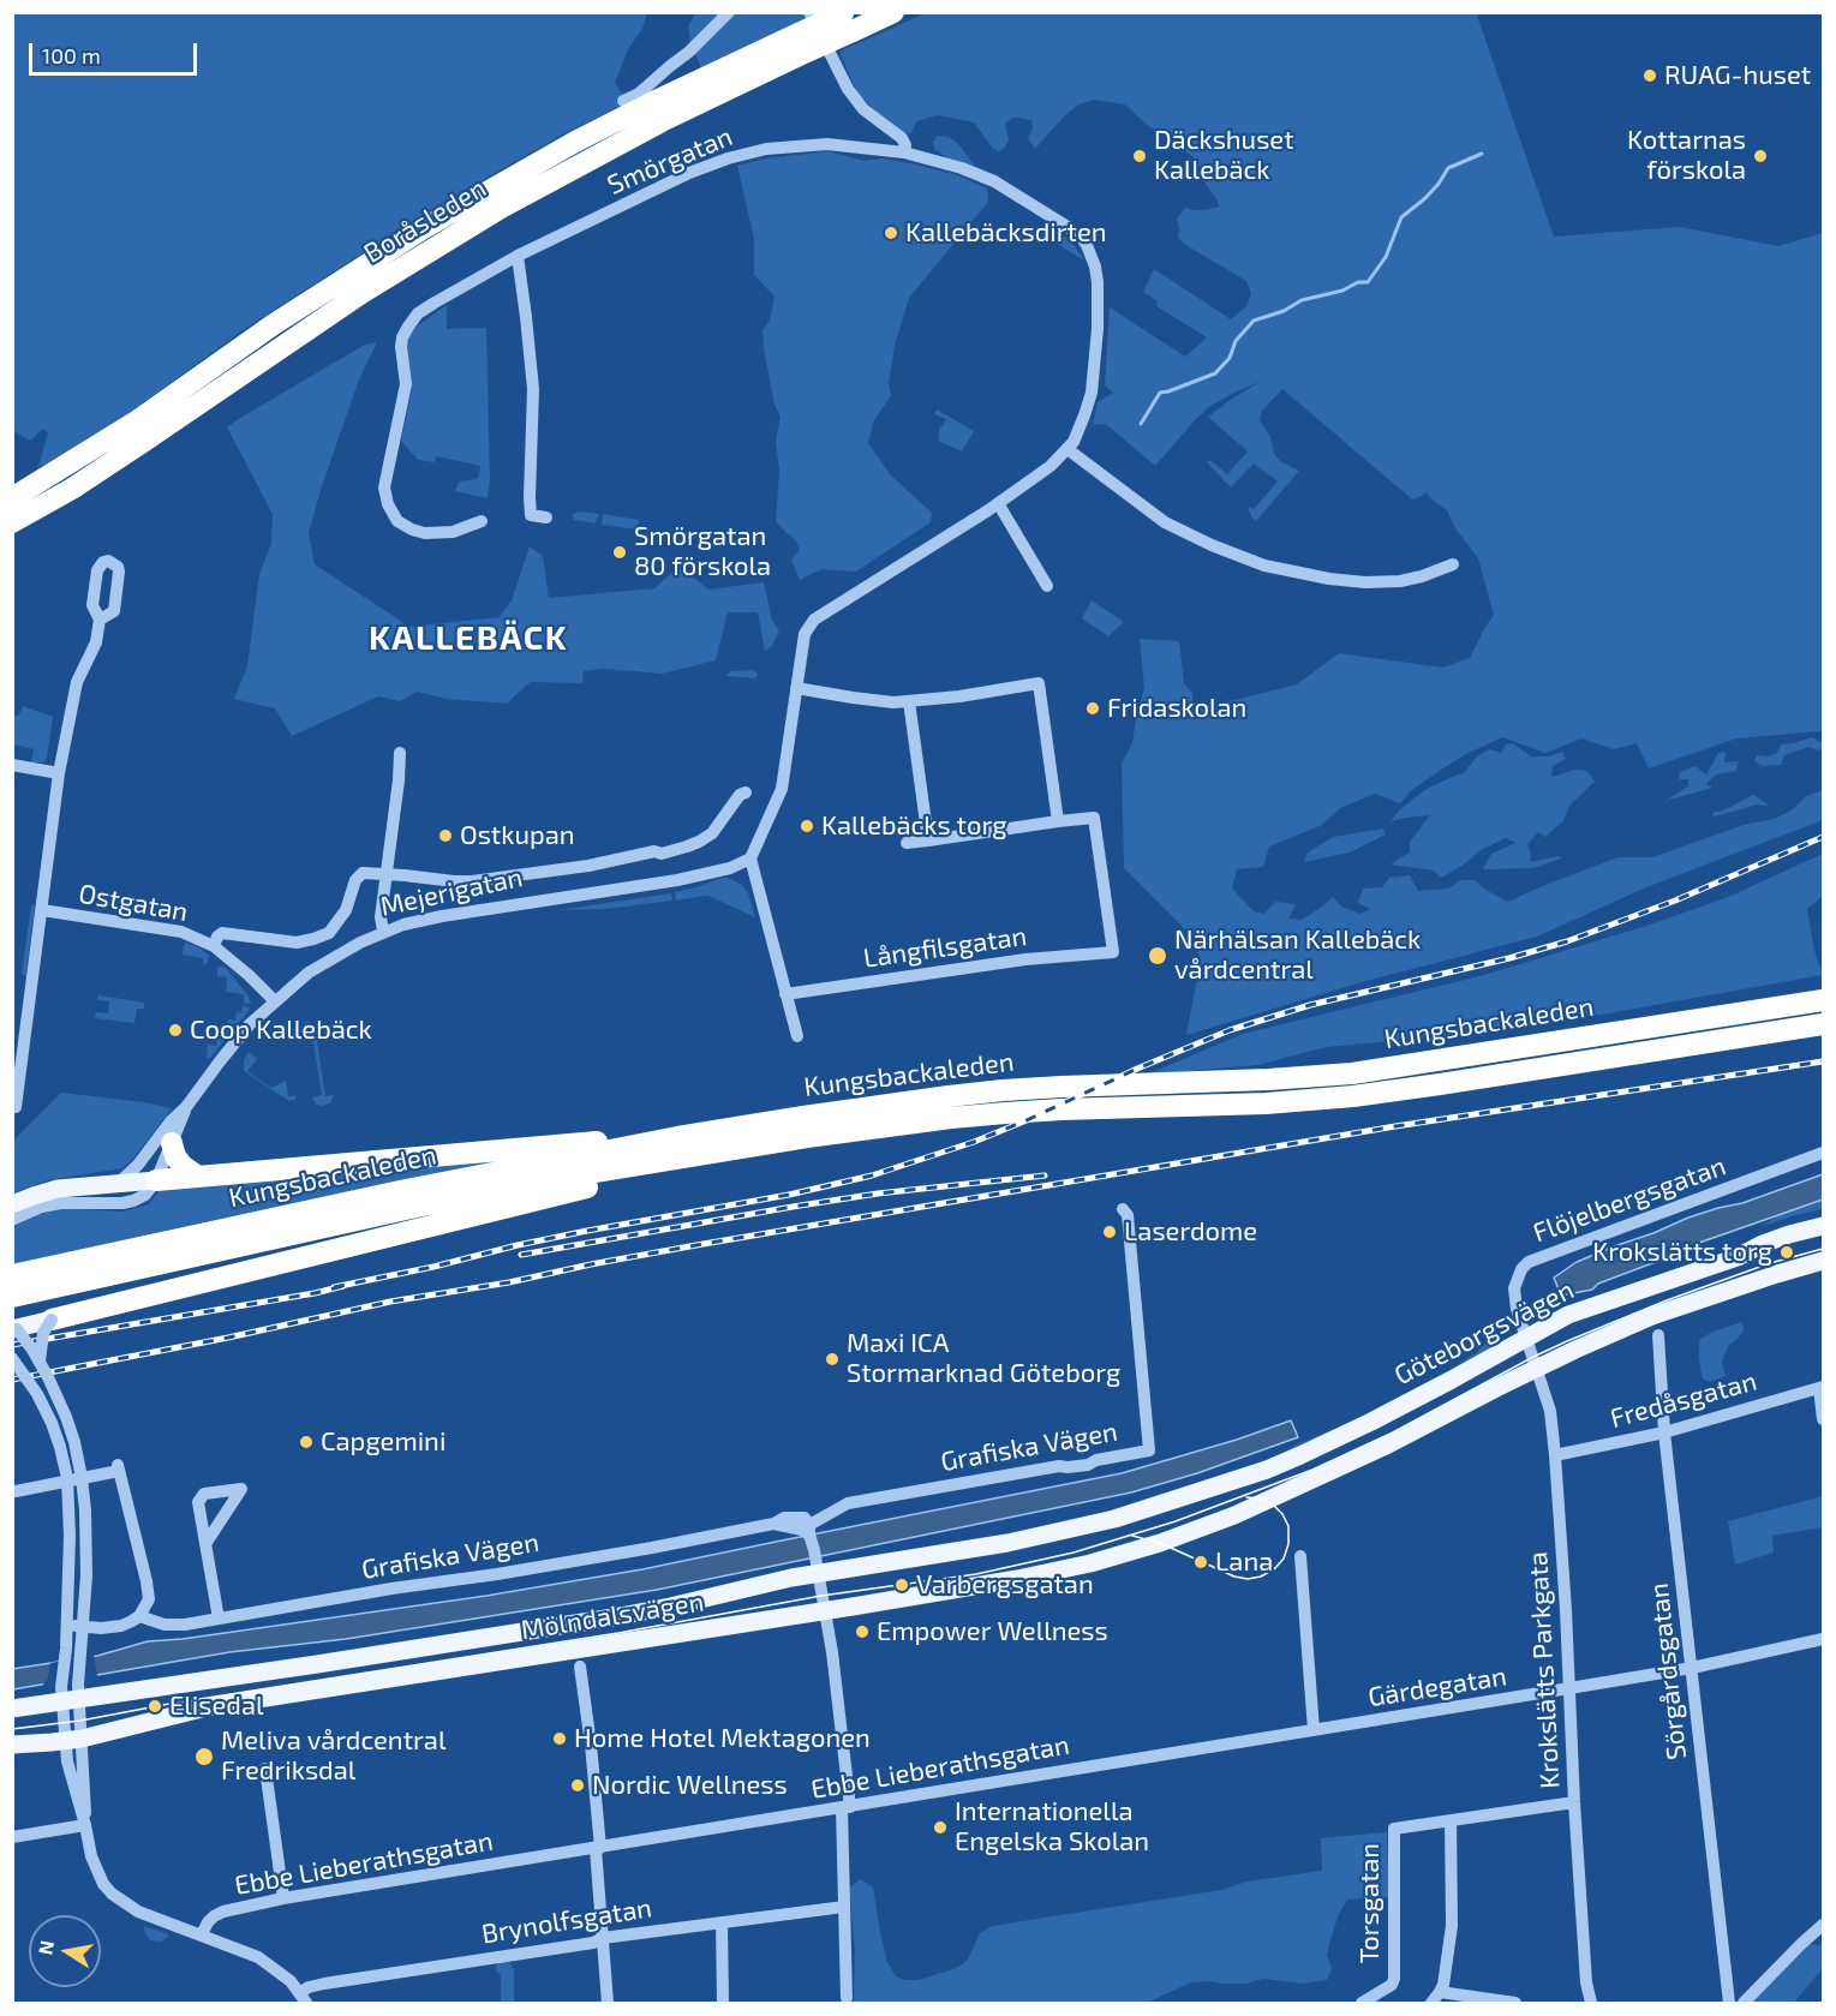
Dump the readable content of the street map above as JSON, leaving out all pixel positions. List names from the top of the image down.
{
  "streets": {
    "highway": ["Boråsleden", "Kungsbackaleden"],
    "main road": ["Göteborgsvägen", "Mölndalsvägen"],
    "street": [
      "Smörgatan",
      "Mejerigatan",
      "Ostgatan",
      "Långfilsgatan",
      "Flöjelbergsgatan",
      "Fredåsgatan",
      "Grafiska Vägen",
      "Krokslätts Parkgata",
      "Sörgårdsgatan",
      "Gärdegatan",
      "Ebbe Lieberathsgatan",
      "Torsgatan",
      "Brynolfsgatan"
    ]
  },
  "crossings": [
    ["Smörgatan", "Mejerigatan"],
    ["Mejerigatan", "Ostgatan"],
    ["Flöjelbergsgatan", "Göteborgsvägen"],
    ["Flöjelbergsgatan", "Krokslätts Parkgata"],
    ["Göteborgsvägen", "Mölndalsvägen"],
    ["Göteborgsvägen", "Krokslätts Parkgata"],
    ["Fredåsgatan", "Krokslätts Parkgata"],
    ["Fredåsgatan", "Sörgårdsgatan"],
    ["Krokslätts Parkgata", "Gärdegatan"],
    ["Sörgårdsgatan", "Gärdegatan"],
    ["Gärdegatan", "Ebbe Lieberathsgatan"]
  ],
  "districts": ["KALLEBÄCK"],
  "places": [
    "RUAG-huset",
    "Däckshuset Kallebäck",
    "Kottarnas förskola",
    "Kallebäcksdirten",
    "Smörgatan 80 förskola",
    "Fridaskolan",
    "Kallebäcks torg",
    "Ostkupan",
    "Närhälsan Kallebäck vårdcentral",
    "Coop Kallebäck",
    "Laserdome",
    "Krokslätts torg",
    "Maxi ICA Stormarknad Göteborg",
    "Capgemini",
    "Lana",
    "Varbergsgatan",
    "Empower Wellness",
    "Elisedal",
    "Home Hotel Mektagonen",
    "Meliva vårdcentral Fredriksdal",
    "Nordic Wellness",
    "Internationella Engelska Skolan"
  ],
  "scale_bar": "100 m",
  "north": "left"
}
